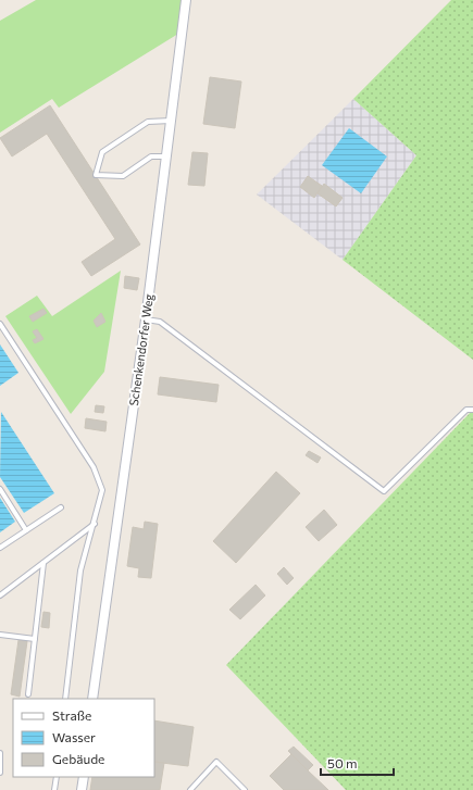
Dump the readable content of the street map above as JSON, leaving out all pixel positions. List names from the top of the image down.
{
  "streets": {
    "street": ["Schenkendorfer Weg"]
  },
  "legend": ["Straße", "Wasser", "Gebäude"],
  "scale_bar": "50 m"
}
